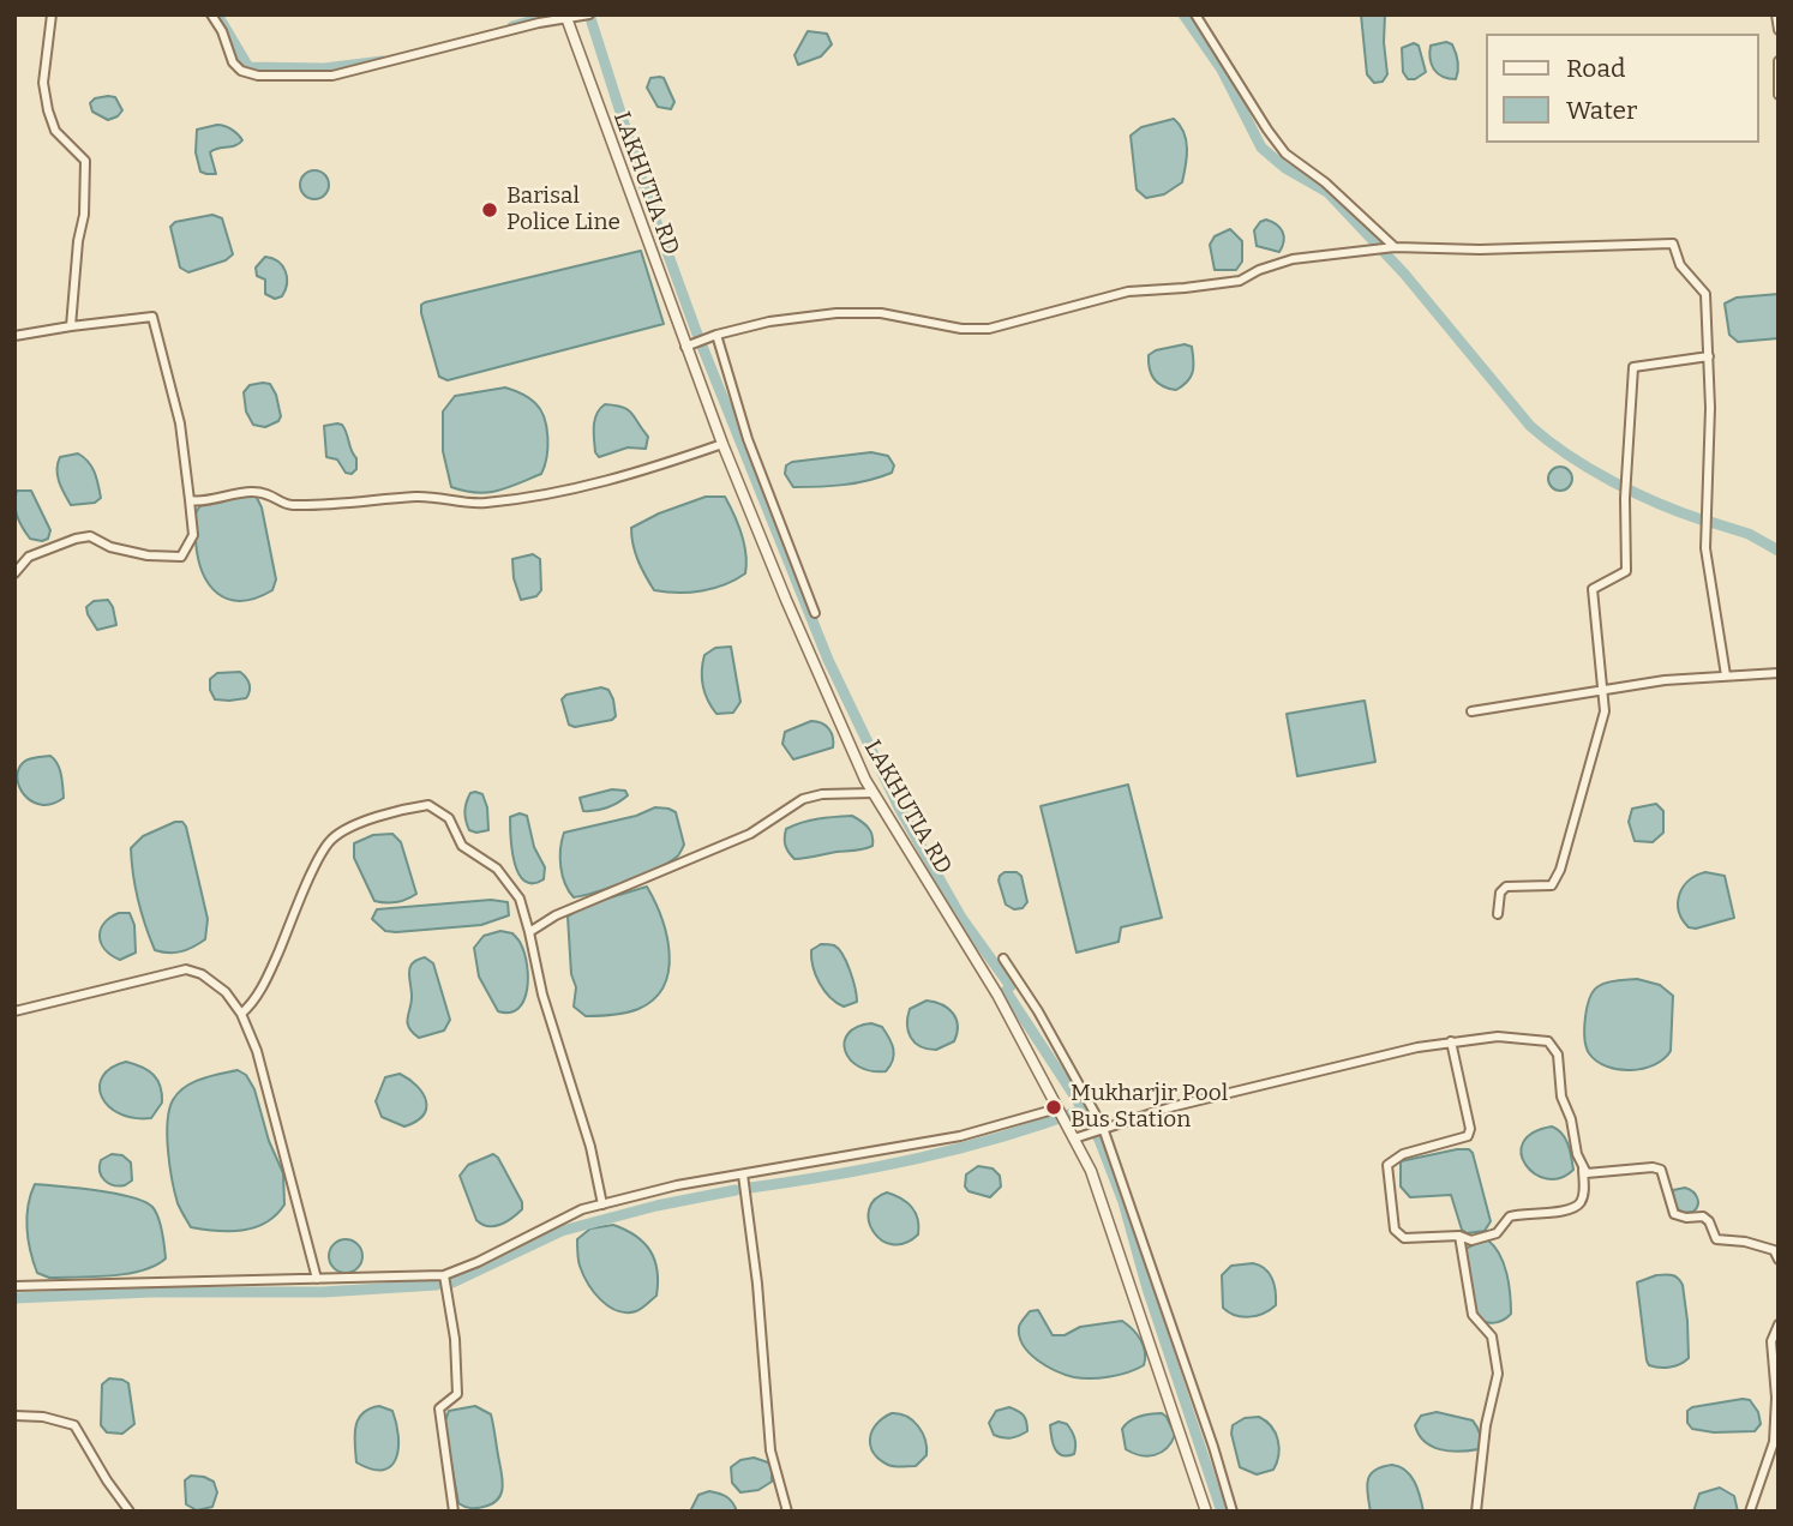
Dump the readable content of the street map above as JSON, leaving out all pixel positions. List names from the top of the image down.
{
  "streets": {
    "street": ["LAKHUTIA RD"]
  },
  "places": ["Barisal Police Line", "Mukharjir Pool Bus Station"],
  "legend": ["Road", "Water"]
}
